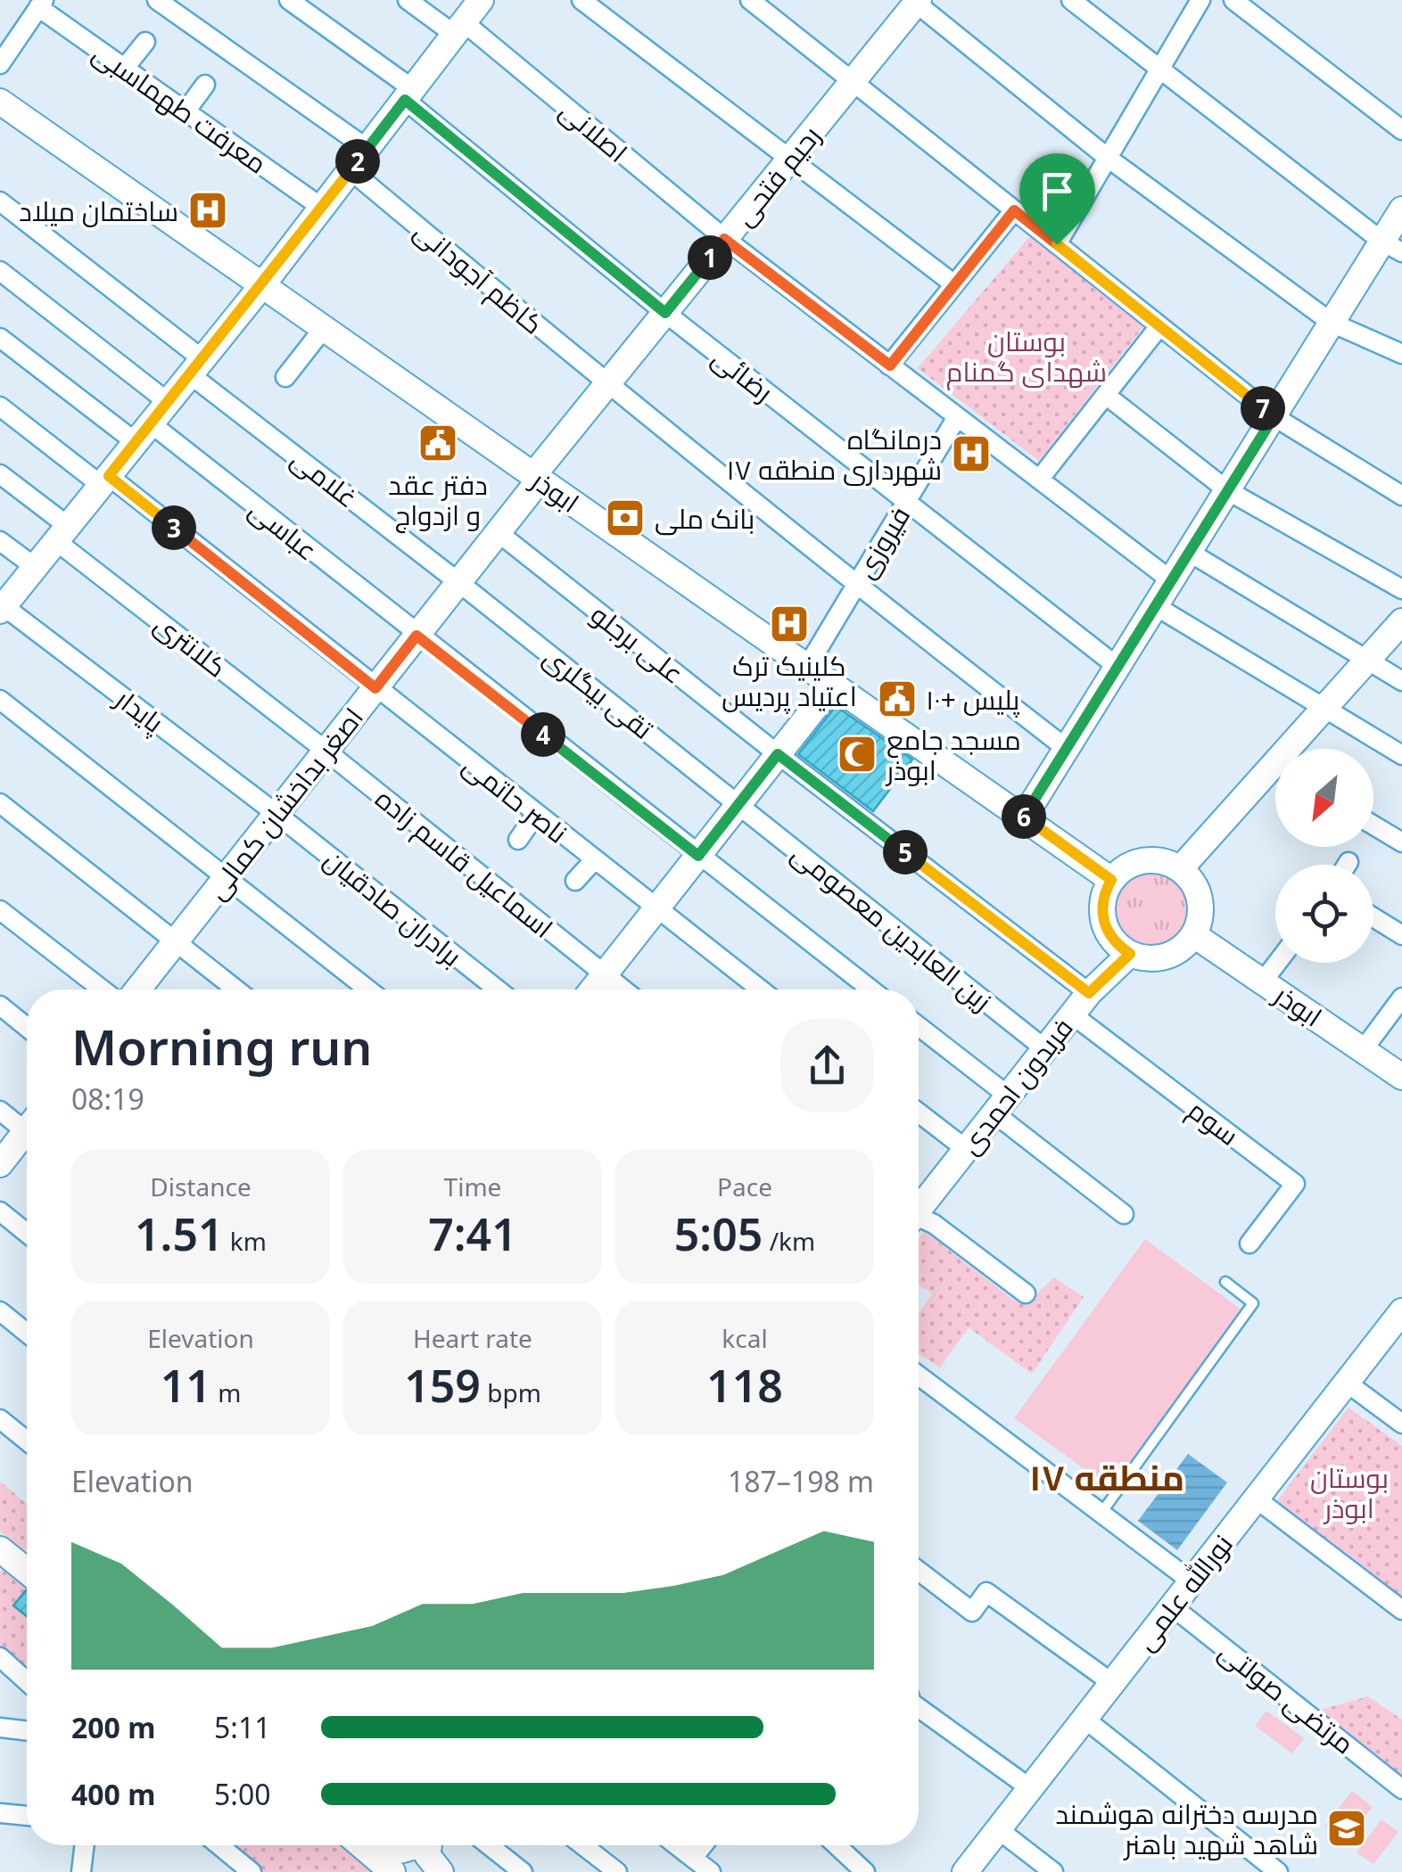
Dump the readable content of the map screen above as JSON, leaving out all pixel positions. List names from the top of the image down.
{
  "streets": {
    "street": [
      "معرفت طهماسبی",
      "اصلانی",
      "رحیم فتحی",
      "کاظم آجودانی",
      "رضائی",
      "غلامی",
      "ابوذر",
      "عباسی",
      "فیروزی",
      "علی برجلو",
      "کلانتری",
      "تقی بیگلری",
      "پایدار",
      "ناصر حاتمی",
      "اصغر بداخشان کمالی",
      "اسماعیل قاسم زاده",
      "برادران صادقیان",
      "زین العابدین معصومی",
      "فریدون احمدی",
      "سوم",
      "نورالله علمی",
      "مرتضی صولتی"
    ]
  },
  "crossings": [
    ["اصلانی", "رحیم فتحی"],
    ["اصلانی", "فیروزی"],
    ["رحیم فتحی", "کاظم آجودانی"],
    ["رحیم فتحی", "رضائی"],
    ["رحیم فتحی", "ابوذر"],
    ["رحیم فتحی", "اصغر بداخشان کمالی"],
    ["کاظم آجودانی", "فیروزی"],
    ["رضائی", "فیروزی"],
    ["غلامی", "تقی بیگلری"],
    ["غلامی", "اصغر بداخشان کمالی"],
    ["ابوذر", "فیروزی"],
    ["ابوذر", "اصغر بداخشان کمالی"],
    ["ابوذر", "فریدون احمدی"],
    ["عباسی", "اصغر بداخشان کمالی"],
    ["علی برجلو", "اصغر بداخشان کمالی"],
    ["علی برجلو", "فریدون احمدی"],
    ["کلانتری", "اصغر بداخشان کمالی"],
    ["کلانتری", "اسماعیل قاسم زاده"],
    ["تقی بیگلری", "اصغر بداخشان کمالی"],
    ["تقی بیگلری", "زین العابدین معصومی"],
    ["پایدار", "اصغر بداخشان کمالی"],
    ["پایدار", "برادران صادقیان"],
    ["ناصر حاتمی", "اصغر بداخشان کمالی"],
    ["اصغر بداخشان کمالی", "اسماعیل قاسم زاده"],
    ["اصغر بداخشان کمالی", "برادران صادقیان"],
    ["زین العابدین معصومی", "فریدون احمدی"],
    ["فریدون احمدی", "سوم"],
    ["نورالله علمی", "مرتضی صولتی"]
  ],
  "districts": ["منطقه ۱۷"],
  "parks": ["بوستان شهدای گمنام", "بوستان ابوذر"],
  "places": {
    "hospital": ["ساختمان میلاد", "درمانگاه شهرداری منطقه ۱۷", "کلینیک ترک اعتیاد پردیس"],
    "public building": ["دفتر عقد و ازدواج", "پلیس +۱۰"],
    "bank": ["بانک ملی"],
    "mosque": ["مسجد جامع ابوذر"],
    "school or university": ["مدرسه دخترانه هوشمند شاهد شهید باهنر"]
  },
  "north": "bottom left",
  "page": {
    "pins": [
      "2",
      "1",
      "7",
      "3",
      "4",
      "6",
      "5"
    ],
    "heading": ["Morning run", "08:19"],
    "stats": [
      ["Distance", "1.51 km"],
      ["Time", "7:41"],
      ["Pace", "5:05 /km"],
      ["Elevation", "11 m"],
      ["Heart rate", "159 bpm"],
      ["kcal", "118"]
    ],
    "chart": ["Elevation", "187–198 m"],
    "list": [
      {
        "name": "200 m",
        "note": "5:11"
      },
      {
        "name": "400 m",
        "note": "5:00"
      }
    ]
  }
}
